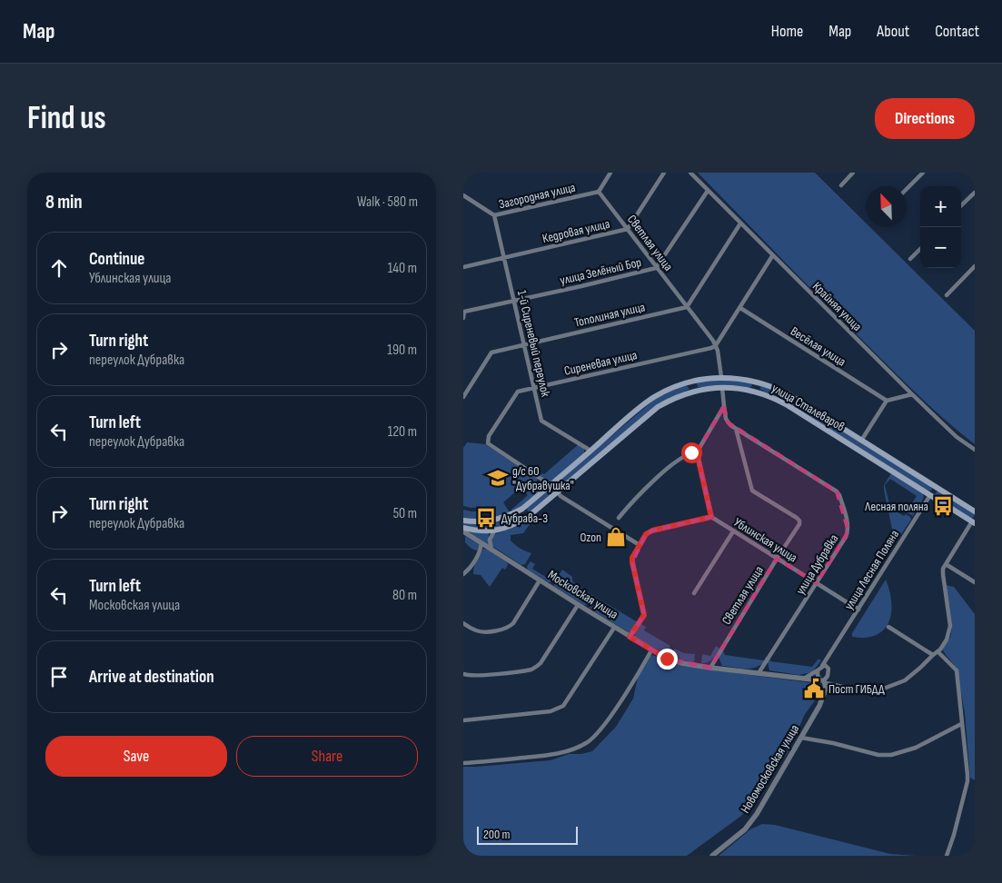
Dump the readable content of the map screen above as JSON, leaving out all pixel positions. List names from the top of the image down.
{
  "streets": {
    "main road": ["улица Сталеваров"],
    "street": [
      "Загородная улица",
      "Кедровая улица",
      "Светлая улица",
      "улица Зелёный Бор",
      "Крайняя улица",
      "Тополиная улица",
      "1-й Сиреневый переулок",
      "Весёлая улица",
      "Сиреневая улица",
      "Ублинская улица",
      "улица Дубравка",
      "улица Лесная Поляна",
      "Московская улица",
      "Новомосковская улица"
    ]
  },
  "crossings": [
    ["Загородная улица", "Светлая улица"],
    ["Загородная улица", "1-й Сиреневый переулок"],
    ["Кедровая улица", "Светлая улица"],
    ["Кедровая улица", "1-й Сиреневый переулок"],
    ["Светлая улица", "улица Зелёный Бор"],
    ["Светлая улица", "Тополиная улица"],
    ["Светлая улица", "Сиреневая улица"],
    ["Светлая улица", "улица Сталеваров"],
    ["Светлая улица", "Ублинская улица"],
    ["Светлая улица", "улица Дубравка"],
    ["Светлая улица", "Московская улица"],
    ["улица Зелёный Бор", "Крайняя улица"],
    ["улица Зелёный Бор", "1-й Сиреневый переулок"],
    ["Тополиная улица", "1-й Сиреневый переулок"],
    ["1-й Сиреневый переулок", "Сиреневая улица"],
    ["1-й Сиреневый переулок", "улица Сталеваров"],
    ["Сиреневая улица", "улица Сталеваров"],
    ["улица Сталеваров", "улица Лесная Поляна"],
    ["улица Сталеваров", "Московская улица"],
    ["Ублинская улица", "улица Дубравка"],
    ["Ублинская улица", "улица Лесная Поляна"],
    ["улица Дубравка", "Московская улица"],
    ["улица Лесная Поляна", "Московская улица"],
    ["улица Лесная Поляна", "Новомосковская улица"],
    ["Московская улица", "Новомосковская улица"]
  ],
  "places": {
    "school or university": ["д/с 60 \"Дубравушка\""],
    "bus stop": ["Лесная поляна", "Дубрава-3"],
    "shop": ["Ozon"],
    "public building": ["Пост ГИБДД"]
  },
  "scale_bar": "200 m",
  "north": "top left",
  "page": {
    "header": "Map",
    "nav": [
      "Home",
      "Map",
      "About",
      "Contact"
    ],
    "buttons": [
      "Directions",
      ["Save", "Share"]
    ],
    "title": "Find us",
    "heading": ["8 min", "Walk · 580 m"],
    "map_buttons": ["+", "−"],
    "list": [
      ["Continue", "Ублинская улица", "140 m"],
      ["Turn right", "переулок Дубравка", "190 m"],
      ["Turn left", "переулок Дубравка", "120 m"],
      ["Turn right", "переулок Дубравка", "50 m"],
      ["Turn left", "Московская улица", "80 m"],
      "Arrive at destination"
    ],
    "scale": "200 m"
  }
}
